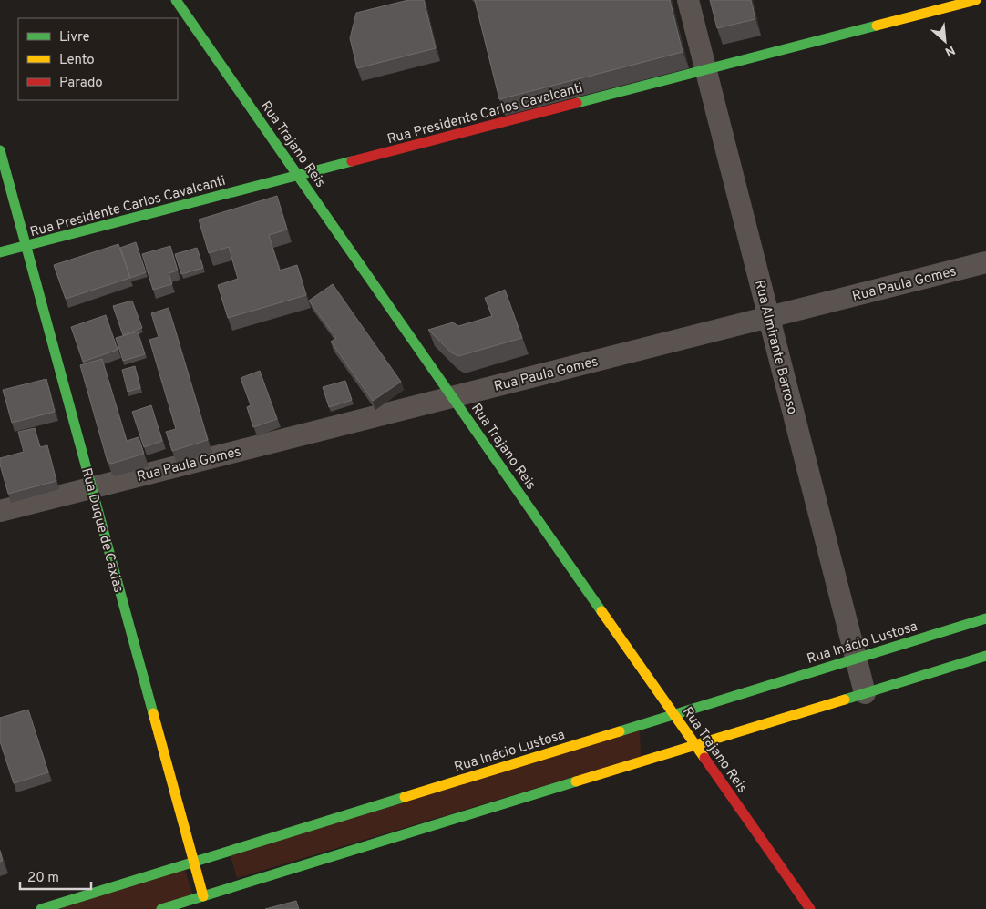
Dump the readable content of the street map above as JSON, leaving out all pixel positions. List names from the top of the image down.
{
  "streets": {
    "main road": [
      "Rua Presidente Carlos Cavalcanti",
      "Rua Trajano Reis",
      "Rua Duque de Caxias",
      "Rua Inácio Lustosa"
    ],
    "street": ["Rua Paula Gomes", "Rua Almirante Barroso"]
  },
  "crossings": [
    ["Rua Presidente Carlos Cavalcanti", "Rua Trajano Reis"],
    ["Rua Presidente Carlos Cavalcanti", "Rua Almirante Barroso"],
    ["Rua Presidente Carlos Cavalcanti", "Rua Duque de Caxias"],
    ["Rua Trajano Reis", "Rua Paula Gomes"],
    ["Rua Trajano Reis", "Rua Inácio Lustosa"],
    ["Rua Paula Gomes", "Rua Almirante Barroso"],
    ["Rua Paula Gomes", "Rua Duque de Caxias"],
    ["Rua Almirante Barroso", "Rua Inácio Lustosa"],
    ["Rua Duque de Caxias", "Rua Inácio Lustosa"]
  ],
  "legend": ["Livre", "Lento", "Parado"],
  "scale_bar": "20 m",
  "north": "bottom right"
}
